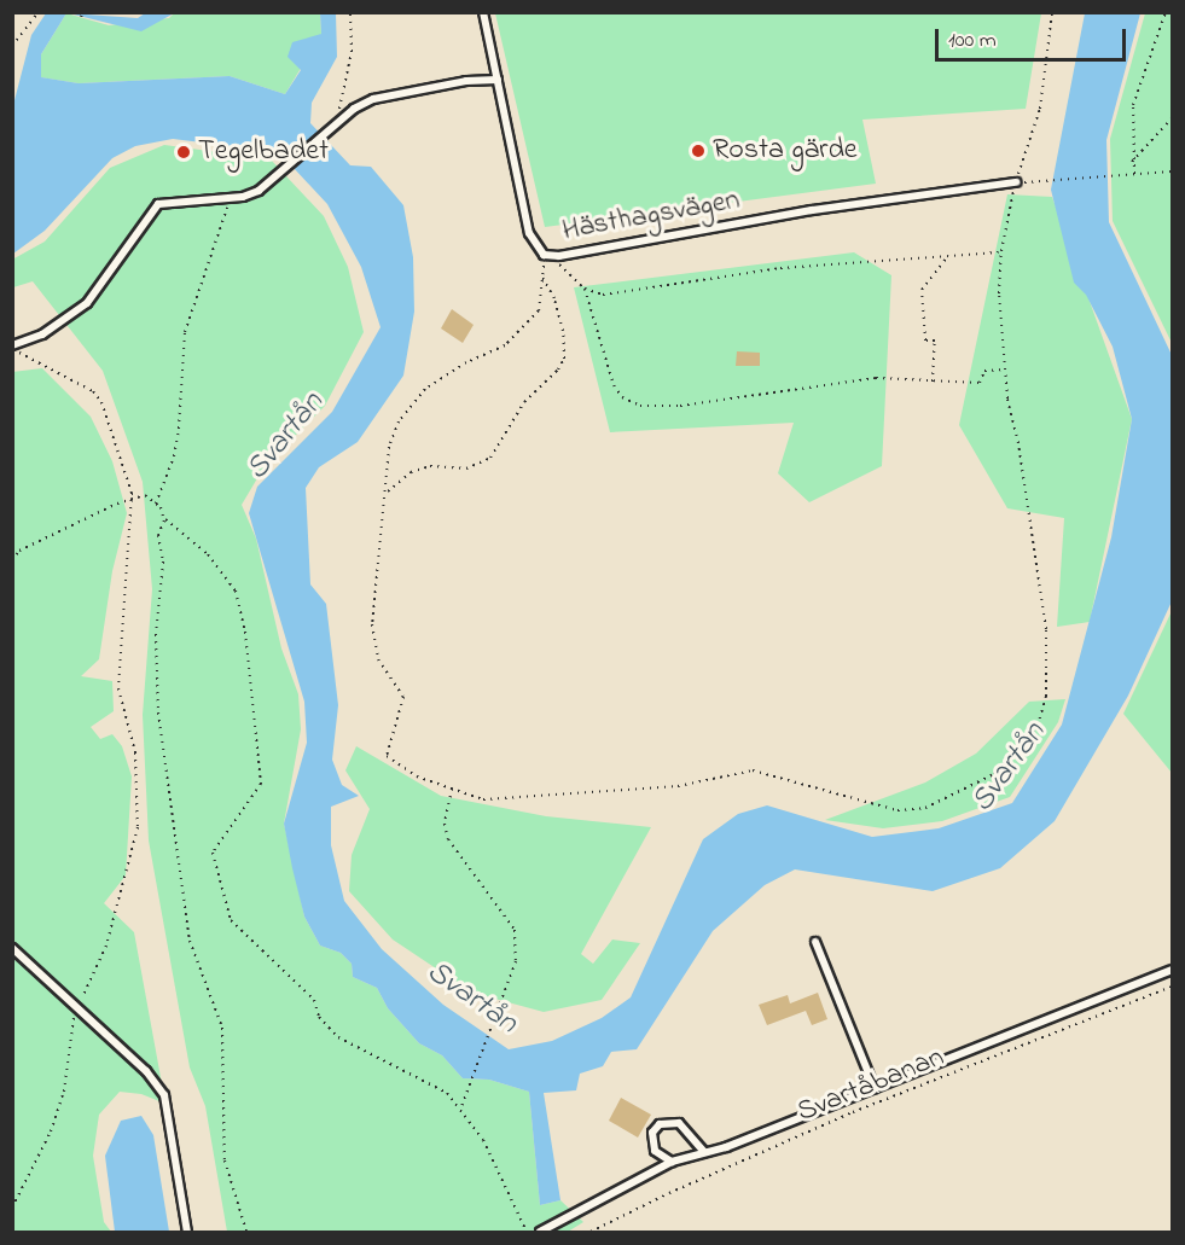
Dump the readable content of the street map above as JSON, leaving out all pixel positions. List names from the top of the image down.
{
  "streets": {
    "lane": ["Hästhagsvägen"],
    "path": ["Svartåbanan"]
  },
  "water": ["Svartån"],
  "places": ["Rosta gärde", "Tegelbadet"],
  "scale_bar": "100 m"
}
